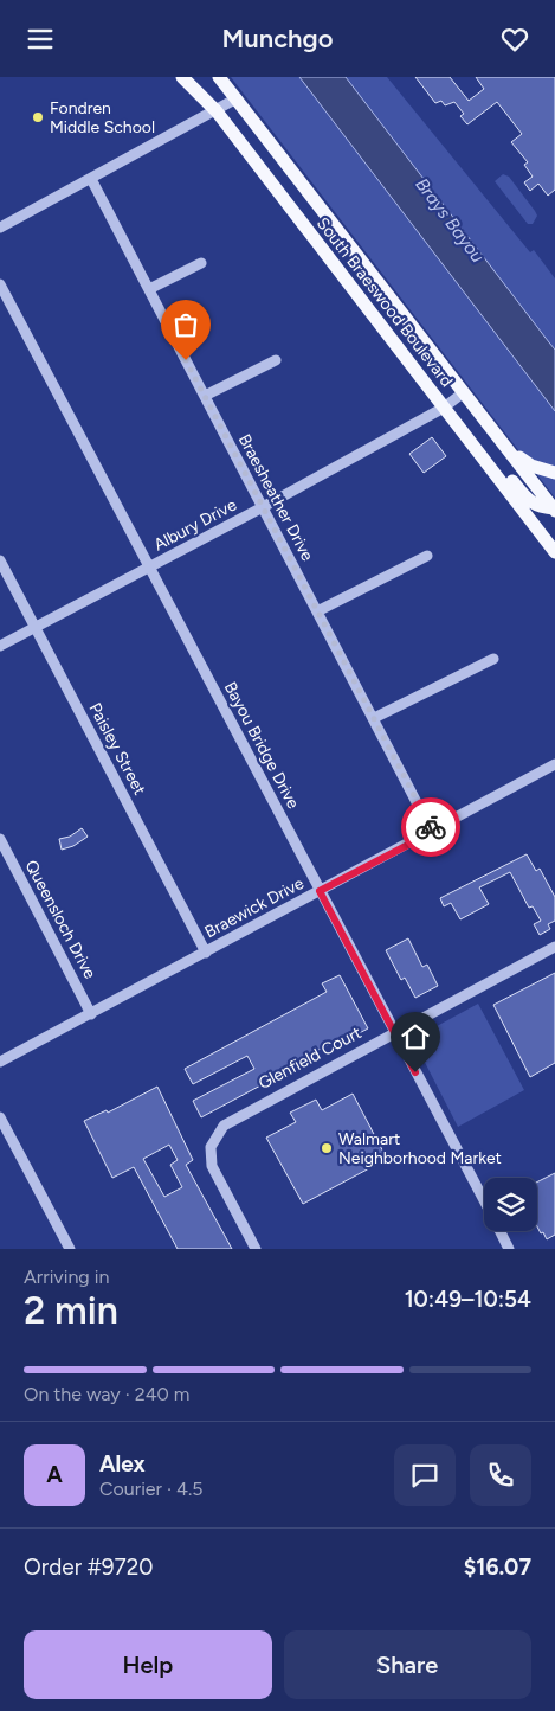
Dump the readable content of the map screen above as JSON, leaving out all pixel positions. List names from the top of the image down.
{
  "streets": {
    "main road": ["South Braeswood Boulevard"],
    "street": [
      "Braesheather Drive",
      "Albury Drive",
      "Bayou Bridge Drive",
      "Paisley Street",
      "Braewick Drive",
      "Queensloch Drive",
      "Glenfield Court"
    ]
  },
  "crossings": [
    ["South Braeswood Boulevard", "Albury Drive"],
    ["Braesheather Drive", "Albury Drive"],
    ["Braesheather Drive", "Braewick Drive"],
    ["Albury Drive", "Bayou Bridge Drive"],
    ["Albury Drive", "Paisley Street"],
    ["Bayou Bridge Drive", "Braewick Drive"],
    ["Bayou Bridge Drive", "Glenfield Court"],
    ["Paisley Street", "Braewick Drive"],
    ["Braewick Drive", "Queensloch Drive"]
  ],
  "water": ["Brays Bayou"],
  "places": ["Fondren Middle School", "Walmart Neighborhood Market"],
  "page": {
    "header": "Munchgo",
    "heading": ["2 min", "Arriving in", "10:49–10:54"],
    "panel": [
      "Alex",
      "Courier · 4.5",
      "Order #9720",
      "$16.07"
    ],
    "bar": "On the way · 240 m",
    "round": "A",
    "buttons": ["Help", "Share"]
  }
}
